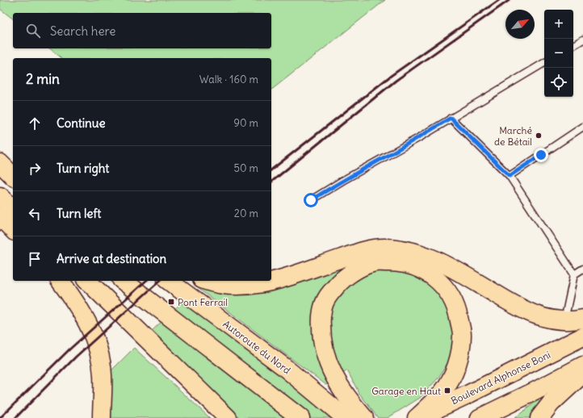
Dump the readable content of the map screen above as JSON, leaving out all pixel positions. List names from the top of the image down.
{
  "streets": {
    "main road": ["Autoroute du Nord", "Boulevard Alphonse Boni"]
  },
  "places": {
    "other": ["Marché de Bétail"],
    "transit": ["Pont Ferrail", "Garage en Haut"]
  },
  "north": "top right",
  "page": {
    "map_buttons": ["+", "−"],
    "search": "Search here",
    "heading": ["2 min", "Walk · 160 m"],
    "list": [
      ["Continue", "90 m"],
      ["Turn right", "50 m"],
      ["Turn left", "20 m"],
      "Arrive at destination"
    ]
  }
}
